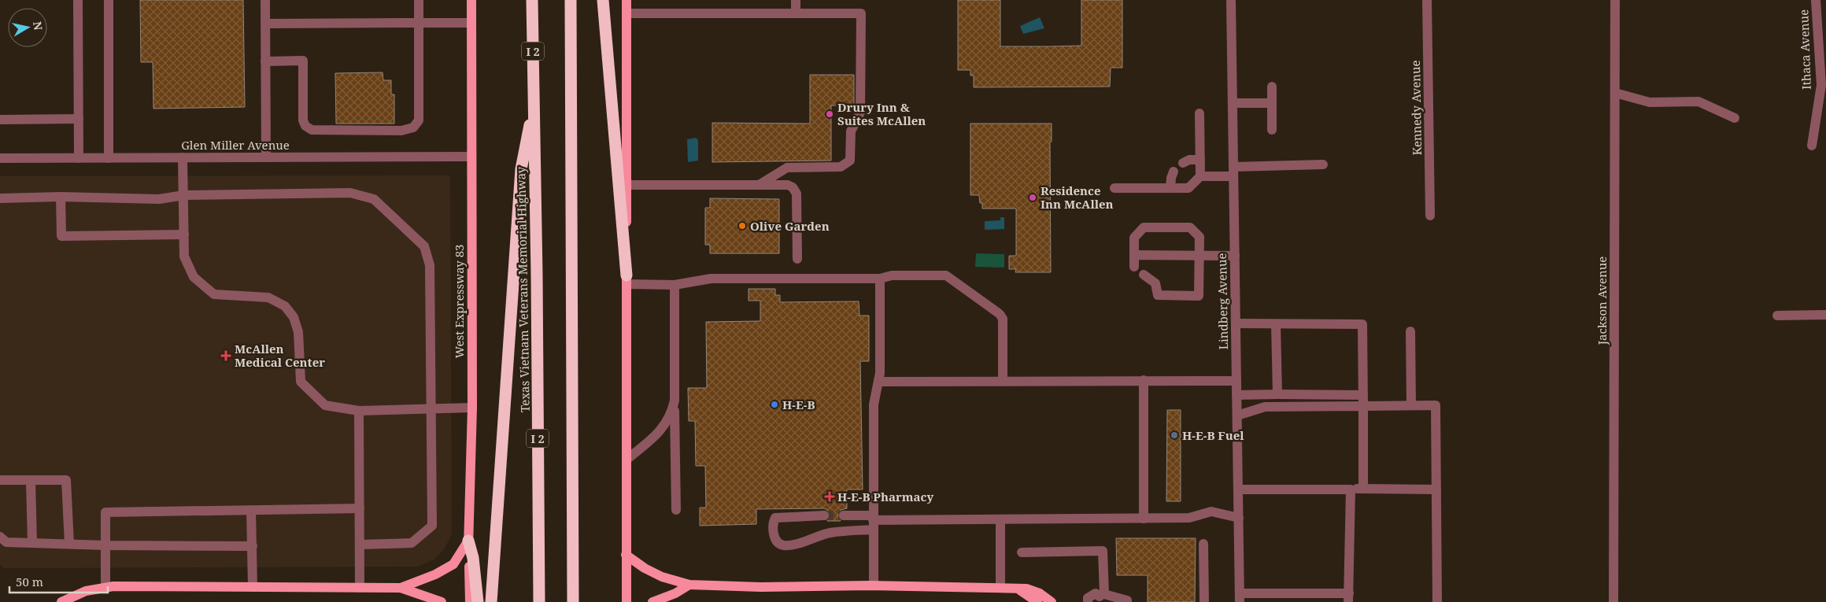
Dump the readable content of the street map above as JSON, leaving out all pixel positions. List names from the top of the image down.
{
  "streets": {
    "highway": ["I 2", "Texas Vietnam Veterans Memorial Highway"],
    "main road": ["West Expressway 83"],
    "street": [
      "Ithaca Avenue",
      "Kennedy Avenue",
      "Glen Miller Avenue",
      "Jackson Avenue",
      "Lindberg Avenue"
    ]
  },
  "crossings": [
    ["Glen Miller Avenue", "West Expressway 83"]
  ],
  "places": {
    "other": [
      "Drury Inn & Suites McAllen",
      "Residence Inn McAllen",
      "Olive Garden",
      "H-E-B",
      "H-E-B Fuel"
    ],
    "health": ["McAllen Medical Center", "H-E-B Pharmacy"]
  },
  "scale_bar": "50 m",
  "north": "right"
}
